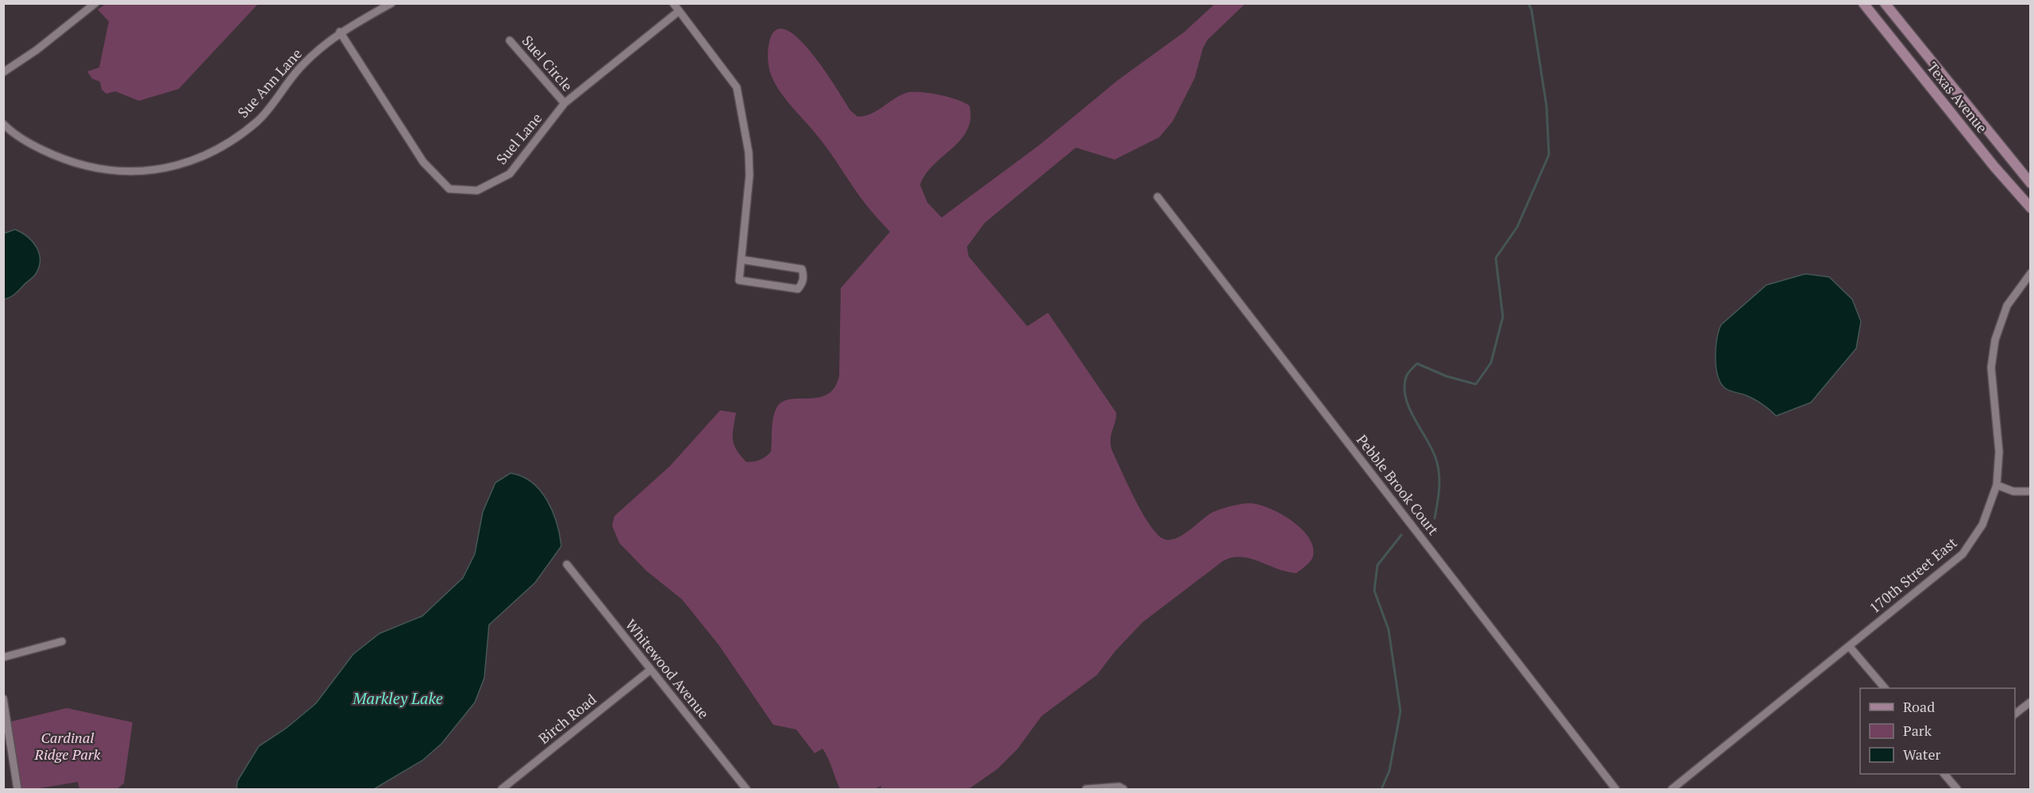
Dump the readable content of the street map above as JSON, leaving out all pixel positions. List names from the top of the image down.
{
  "streets": {
    "main road": ["Texas Avenue"],
    "street": [
      "Suel Circle",
      "Sue Ann Lane",
      "Suel Lane",
      "Pebble Brook Court",
      "170th Street East",
      "Whitewood Avenue",
      "Birch Road"
    ]
  },
  "crossings": [
    ["Suel Circle", "Suel Lane"],
    ["Sue Ann Lane", "Suel Lane"],
    ["Whitewood Avenue", "Birch Road"]
  ],
  "water": ["Markley Lake"],
  "parks": ["Cardinal Ridge Park"],
  "legend": ["Road", "Park", "Water"]
}
